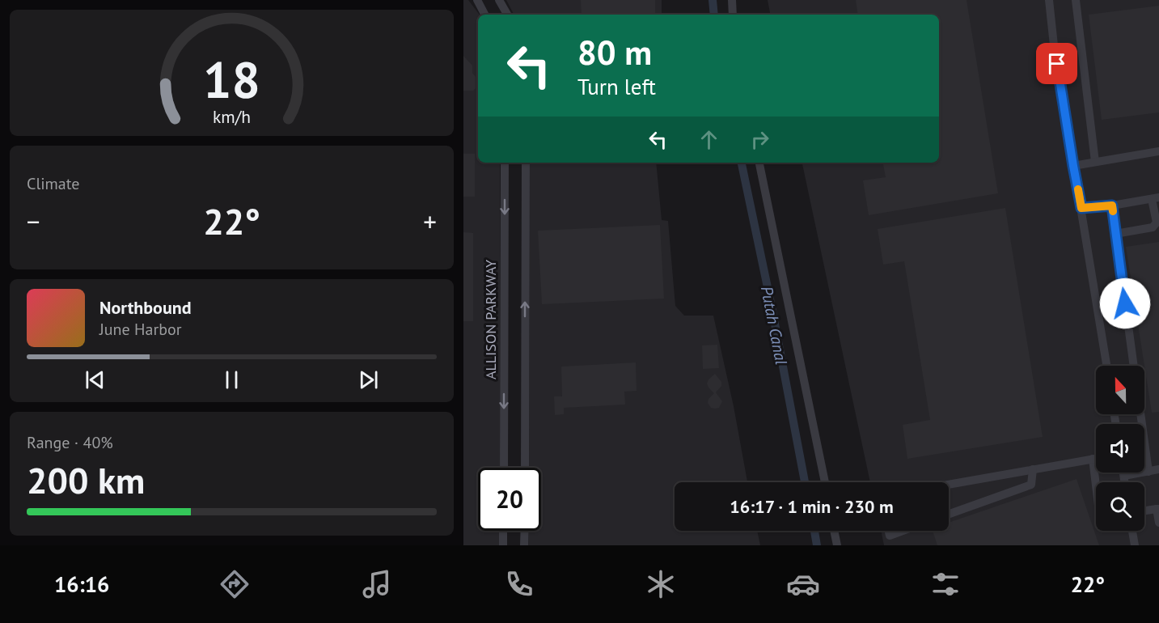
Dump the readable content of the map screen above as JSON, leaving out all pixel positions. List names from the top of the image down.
{
  "streets": {
    "street": ["ALLISON PARKWAY"]
  },
  "water": ["Putah Canal"],
  "north": "top",
  "page": {
    "turn": ["80 m", "Turn left"],
    "tile": [
      "Climate",
      ["Range · 40%", "200 km"]
    ],
    "heat": ["−", "22°", "+"],
    "song": ["Northbound", "June Harbor"],
    "limit": "20",
    "trip": "16:17 · 1 min · 230 m",
    "tabs": ["16:16", "22°"],
    "gauge": ["18", "km/h"]
  }
}
